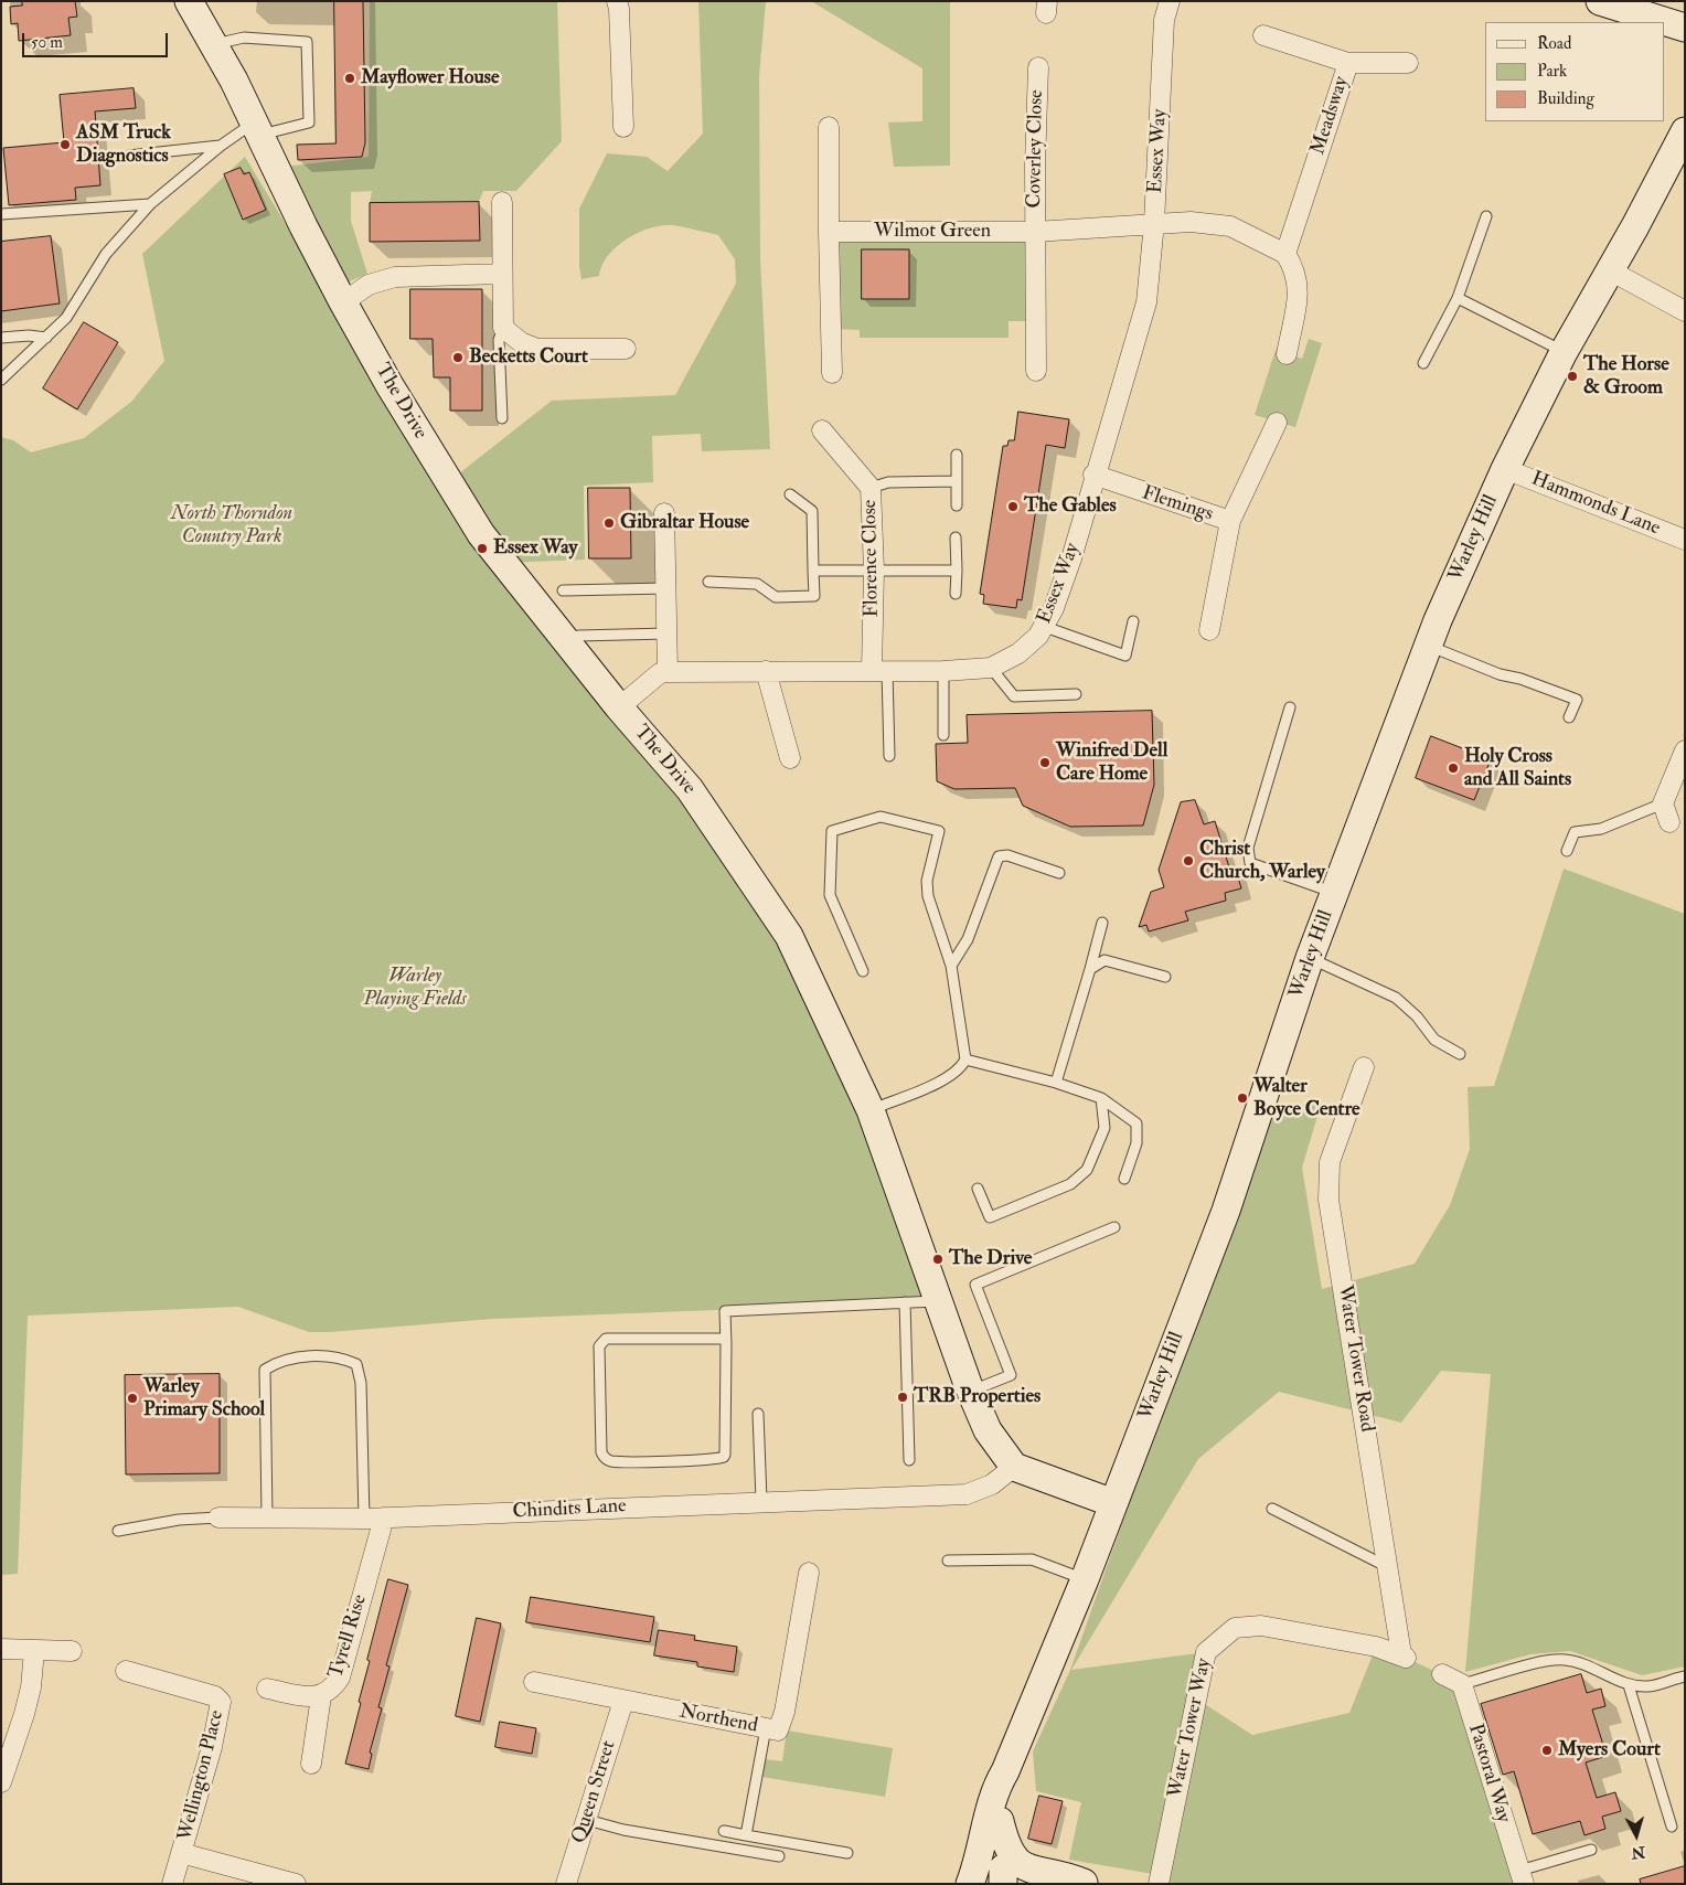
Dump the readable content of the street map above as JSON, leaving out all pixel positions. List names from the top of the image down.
{
  "streets": {
    "street": [
      "Meadsway",
      "Coverley Close",
      "Essex Way",
      "Wilmot Green",
      "The Drive",
      "Flemings",
      "Hammonds Lane",
      "Warley Hill",
      "Florence Close",
      "Water Tower Road",
      "Chindits Lane",
      "Tyrell Rise",
      "Northend",
      "Water Tower Way",
      "Pastoral Way",
      "Wellington Place",
      "Queen Street"
    ]
  },
  "crossings": [
    ["Coverley Close", "Wilmot Green"],
    ["Essex Way", "Wilmot Green"],
    ["Essex Way", "The Drive"],
    ["Essex Way", "Flemings"],
    ["Essex Way", "Florence Close"],
    ["The Drive", "Chindits Lane"],
    ["Hammonds Lane", "Warley Hill"],
    ["Water Tower Road", "Water Tower Way"],
    ["Chindits Lane", "Tyrell Rise"],
    ["Northend", "Queen Street"]
  ],
  "parks": ["North Thorndon Country Park", "Warley Playing Fields"],
  "places": [
    "Mayflower House",
    "ASM Truck Diagnostics",
    "Becketts Court",
    "The Horse & Groom",
    "The Gables",
    "Gibraltar House",
    "Essex Way",
    "Winifred Dell Care Home",
    "Holy Cross and All Saints",
    "Christ Church, Warley",
    "Walter Boyce Centre",
    "The Drive",
    "TRB Properties",
    "Warley Primary School",
    "Myers Court"
  ],
  "legend": ["Road", "Park", "Building"],
  "scale_bar": "50 m",
  "north": "bottom"
}
